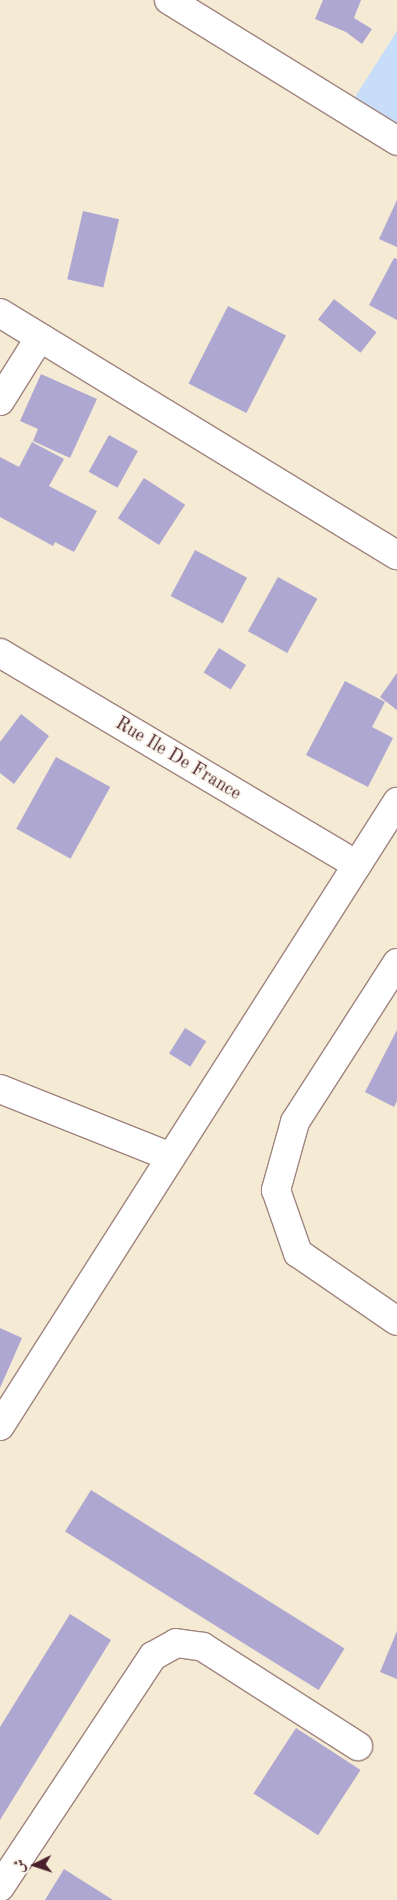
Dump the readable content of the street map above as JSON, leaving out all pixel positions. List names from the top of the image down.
{
  "streets": {
    "street": ["Rue Ile De France"]
  },
  "north": "left"
}
